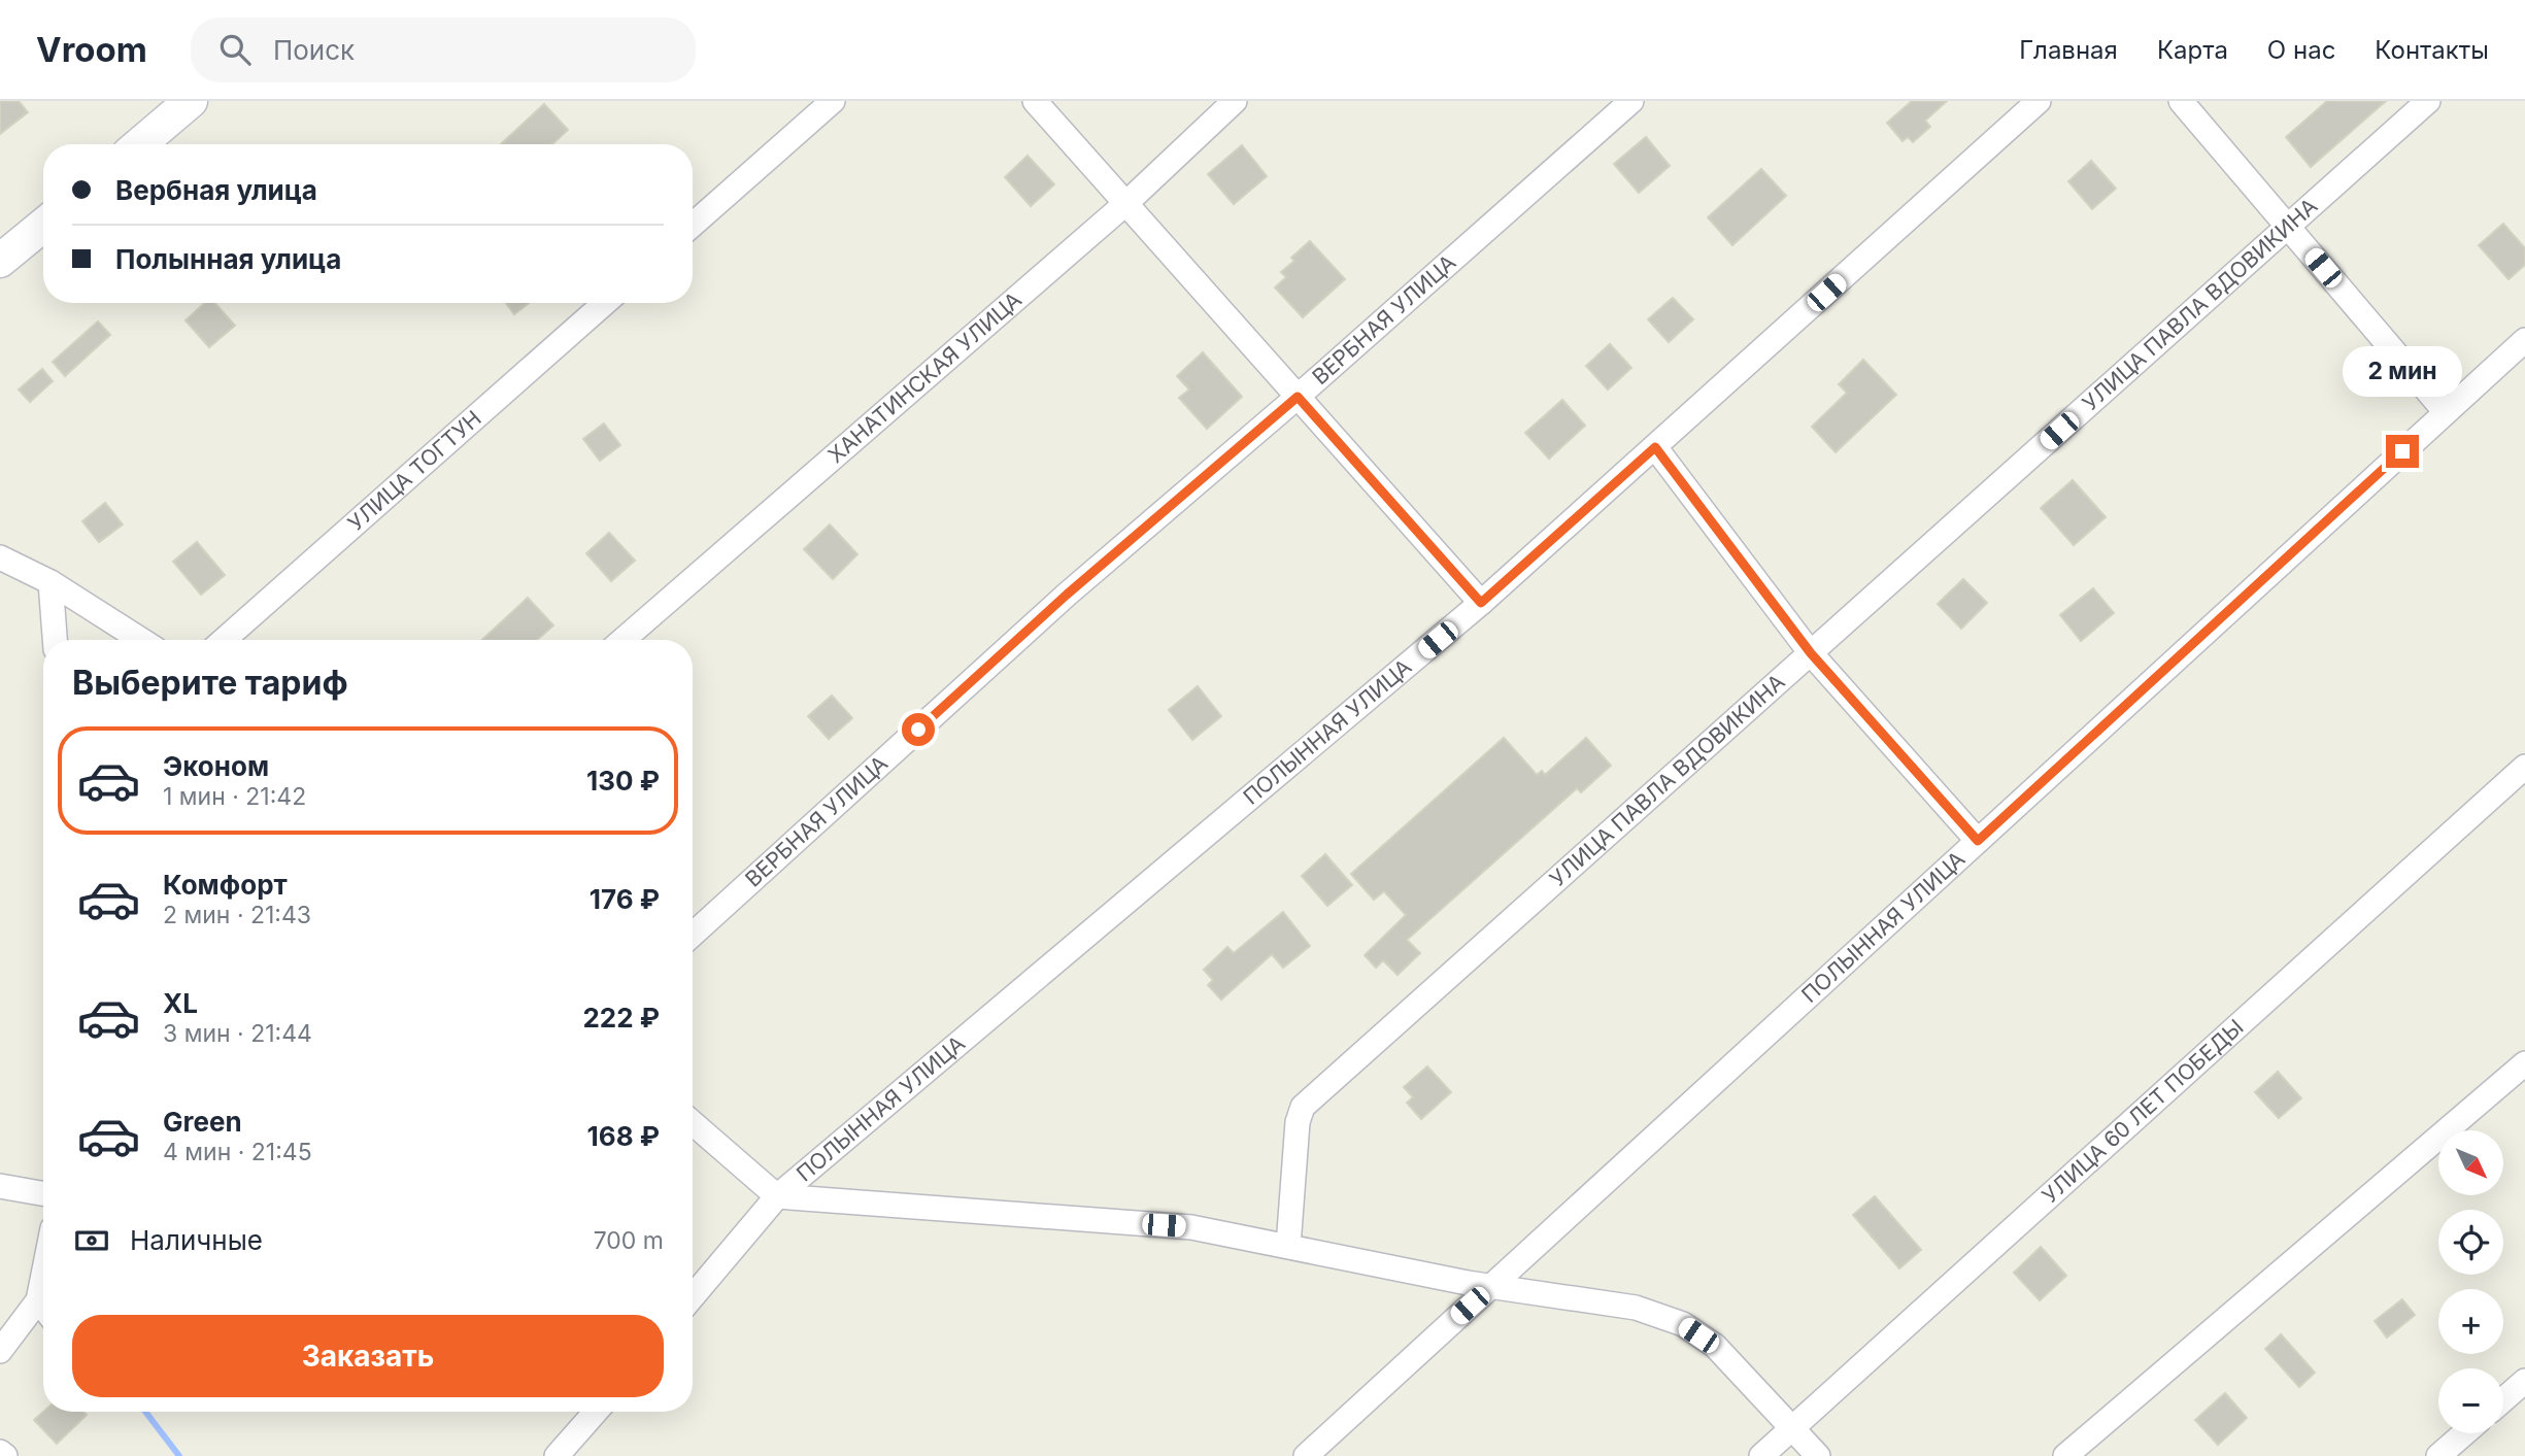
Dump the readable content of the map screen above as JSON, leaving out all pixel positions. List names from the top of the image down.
{
  "streets": {
    "street": [
      "УЛИЦА ПАВЛА ВДОВИКИНА",
      "ВЕРБНАЯ УЛИЦА",
      "ХАНАТИНСКАЯ УЛИЦА",
      "УЛИЦА ТОГТУН",
      "ПОЛЫННАЯ УЛИЦА",
      "УЛИЦА 60 ЛЕТ ПОБЕДЫ"
    ]
  },
  "north": "bottom right",
  "page": {
    "header": "Vroom",
    "search": "Поиск",
    "nav": [
      "Главная",
      "Карта",
      "О нас",
      "Контакты"
    ],
    "banner": ["Вербная улица", "Полынная улица"],
    "bubble": "2 мин",
    "heading": "Выберите тариф",
    "list": [
      {
        "name": "Эконом",
        "note": "1 мин · 21:42",
        "value": "130 ₽"
      },
      {
        "name": "Комфорт",
        "note": "2 мин · 21:43",
        "value": "176 ₽"
      },
      {
        "name": "XL",
        "note": "3 мин · 21:44",
        "value": "222 ₽"
      },
      {
        "name": "Green",
        "note": "4 мин · 21:45",
        "value": "168 ₽"
      }
    ],
    "map_buttons": ["+", "−"],
    "pay": ["Наличные", "700 m"],
    "buttons": "Заказать"
  }
}
